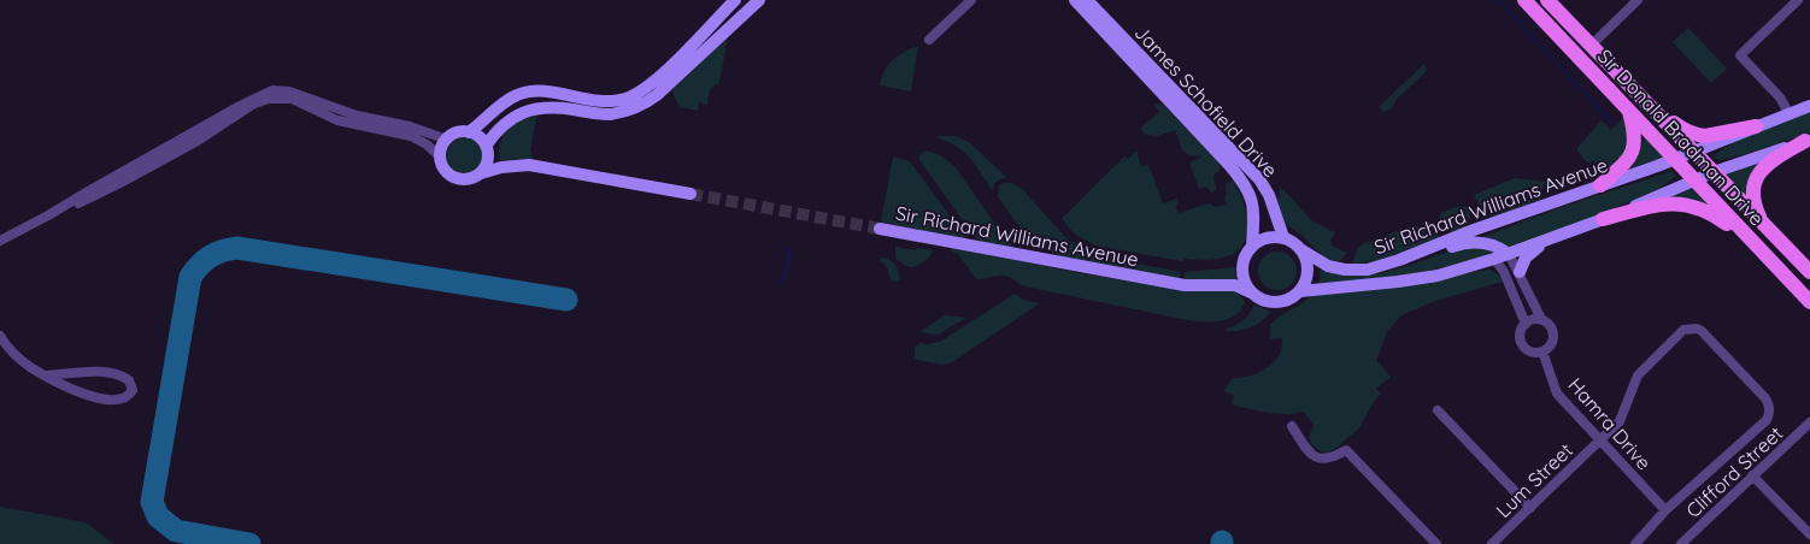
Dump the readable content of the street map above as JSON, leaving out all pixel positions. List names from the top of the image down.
{
  "streets": {
    "main road": ["James Schofield Drive", "Sir Donald Bradman Drive", "Sir Richard Williams Avenue"],
    "street": ["Hamra Drive", "Clifford Street", "Lum Street"]
  },
  "crossings": [
    ["James Schofield Drive", "Sir Richard Williams Avenue"],
    ["Sir Donald Bradman Drive", "Sir Richard Williams Avenue"],
    ["Hamra Drive", "Lum Street"]
  ]
}
